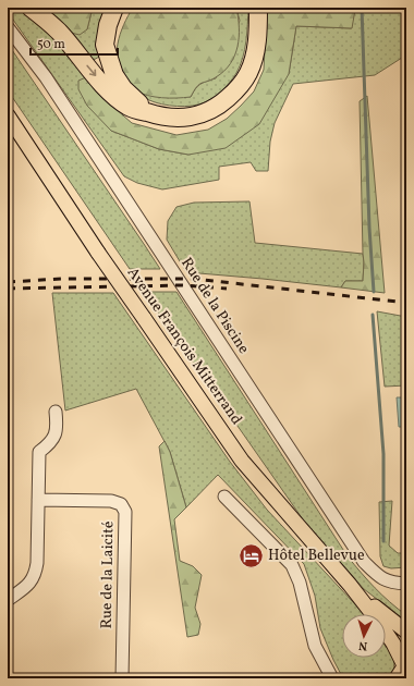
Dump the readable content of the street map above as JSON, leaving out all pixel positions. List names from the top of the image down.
{
  "streets": {
    "main road": ["Avenue François Mitterrand"],
    "street": ["Rue de la Piscine", "Rue de la Laicité"]
  },
  "places": {
    "hotel": ["Hôtel Bellevue"]
  },
  "scale_bar": "50 m",
  "north": "bottom"
}
